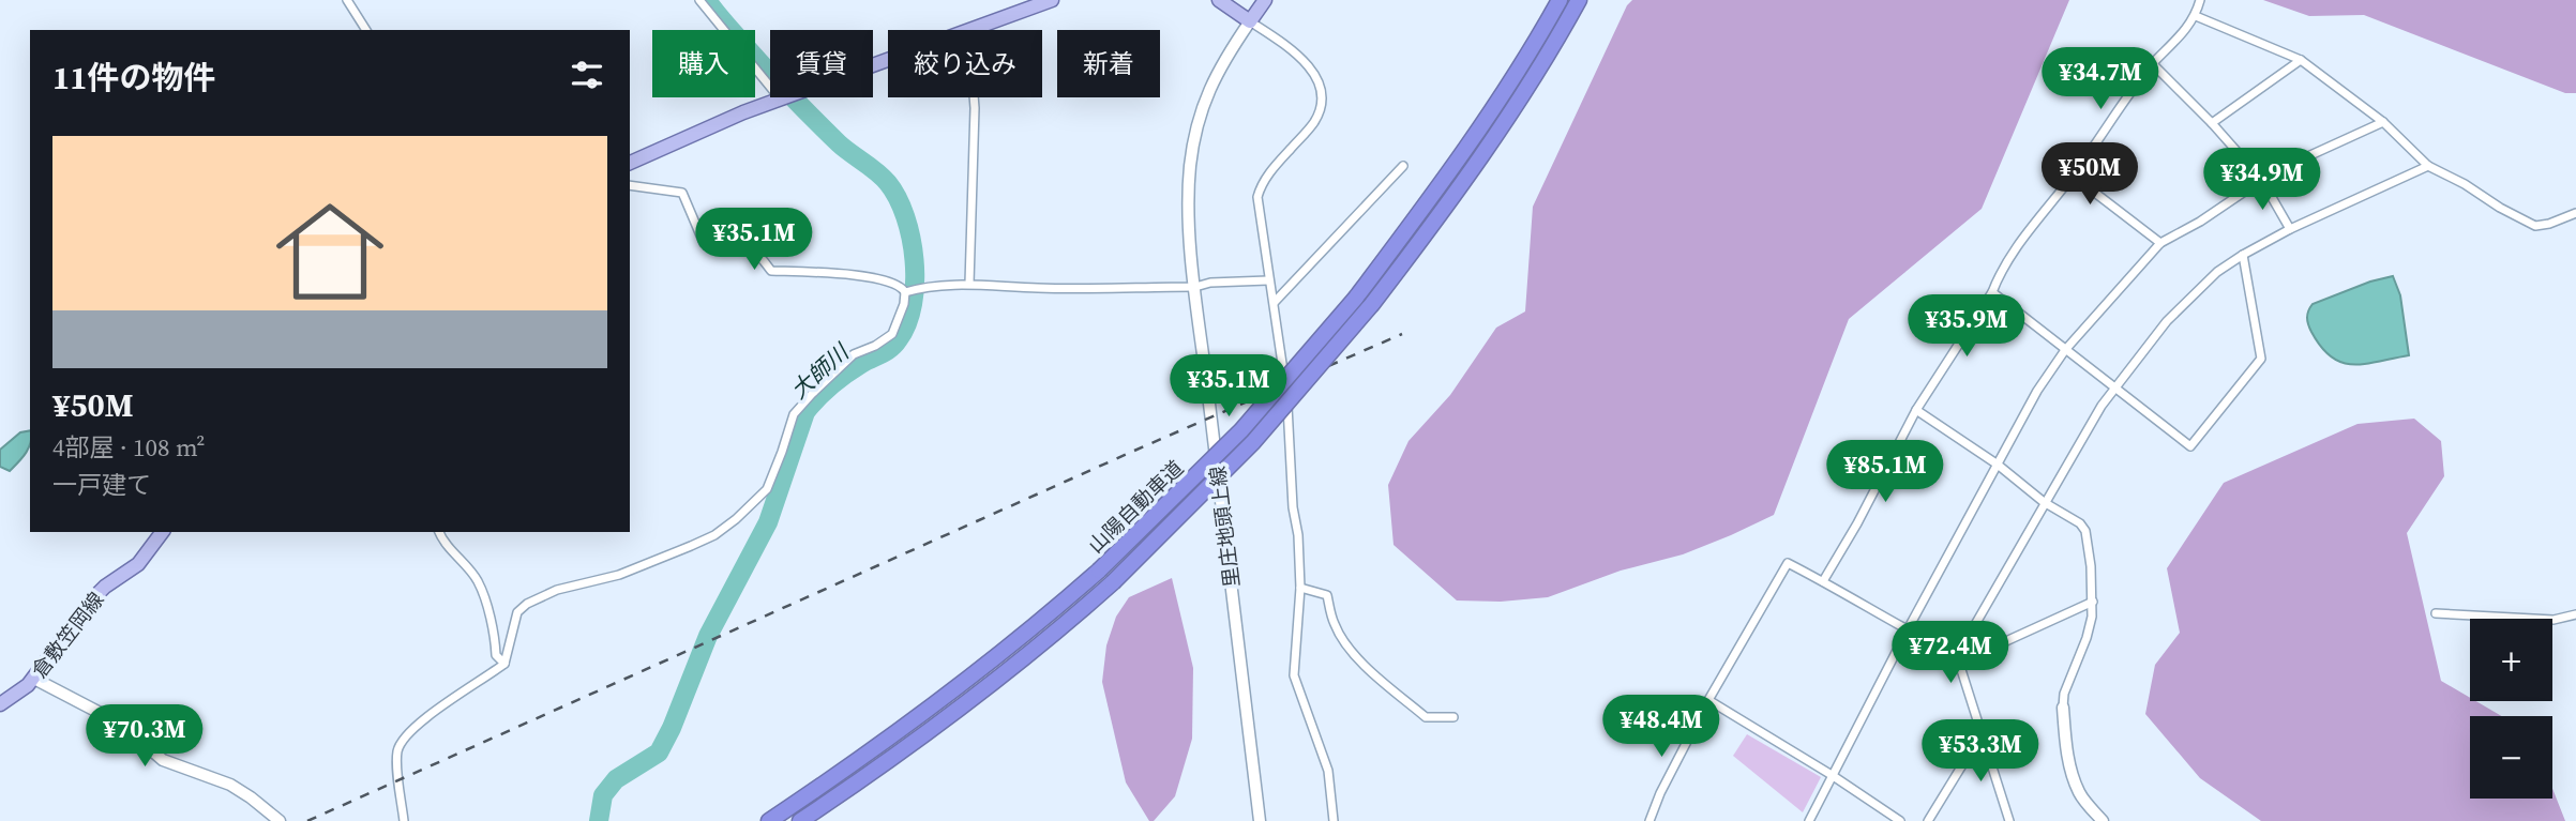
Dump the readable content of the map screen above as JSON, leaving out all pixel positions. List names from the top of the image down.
{
  "streets": {
    "highway": ["山陽自動車道"],
    "main road": ["里庄地頭上線", "倉敷笠岡線"]
  },
  "water": ["大師川"],
  "page": {
    "chip": [
      "購入",
      "賃貸",
      "絞り込み",
      "新着"
    ],
    "heading": "11件の物件",
    "price": [
      "¥34.7M",
      "¥50M",
      "¥34.9M",
      "¥35.1M",
      "¥35.9M",
      "¥35.1M",
      "¥85.1M",
      "¥72.4M",
      "¥48.4M",
      "¥70.3M",
      "¥53.3M"
    ],
    "list": [
      {
        "name": "¥50M",
        "note": "4部屋 · 108 m² · 一戸建て"
      }
    ],
    "map_buttons": ["+", "−"]
  }
}
